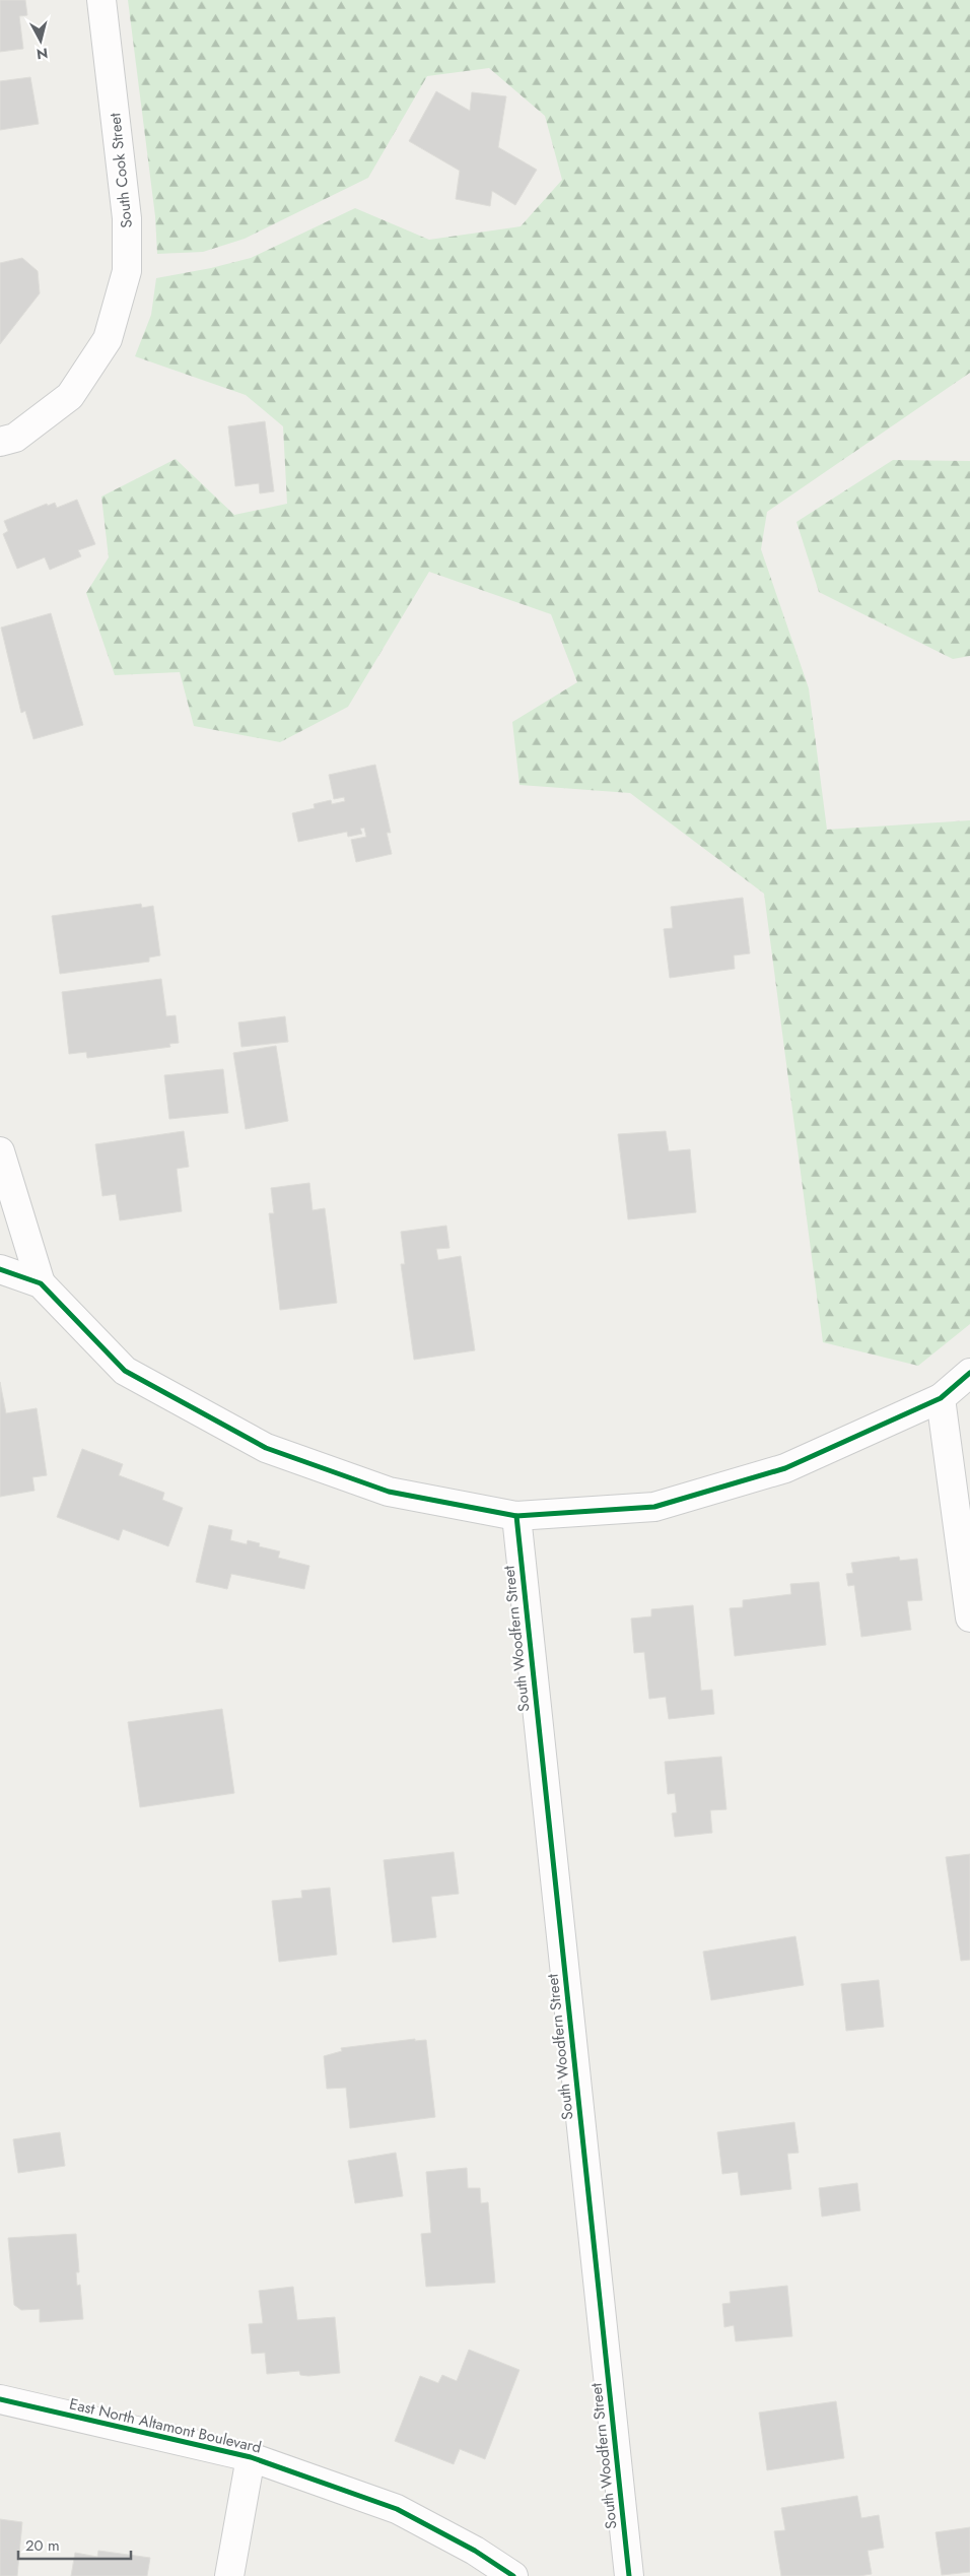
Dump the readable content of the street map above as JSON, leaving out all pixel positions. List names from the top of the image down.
{
  "streets": {
    "street": ["South Cook Street", "South Woodfern Street", "East North Altamont Boulevard"]
  },
  "scale_bar": "20 m",
  "north": "bottom"
}
